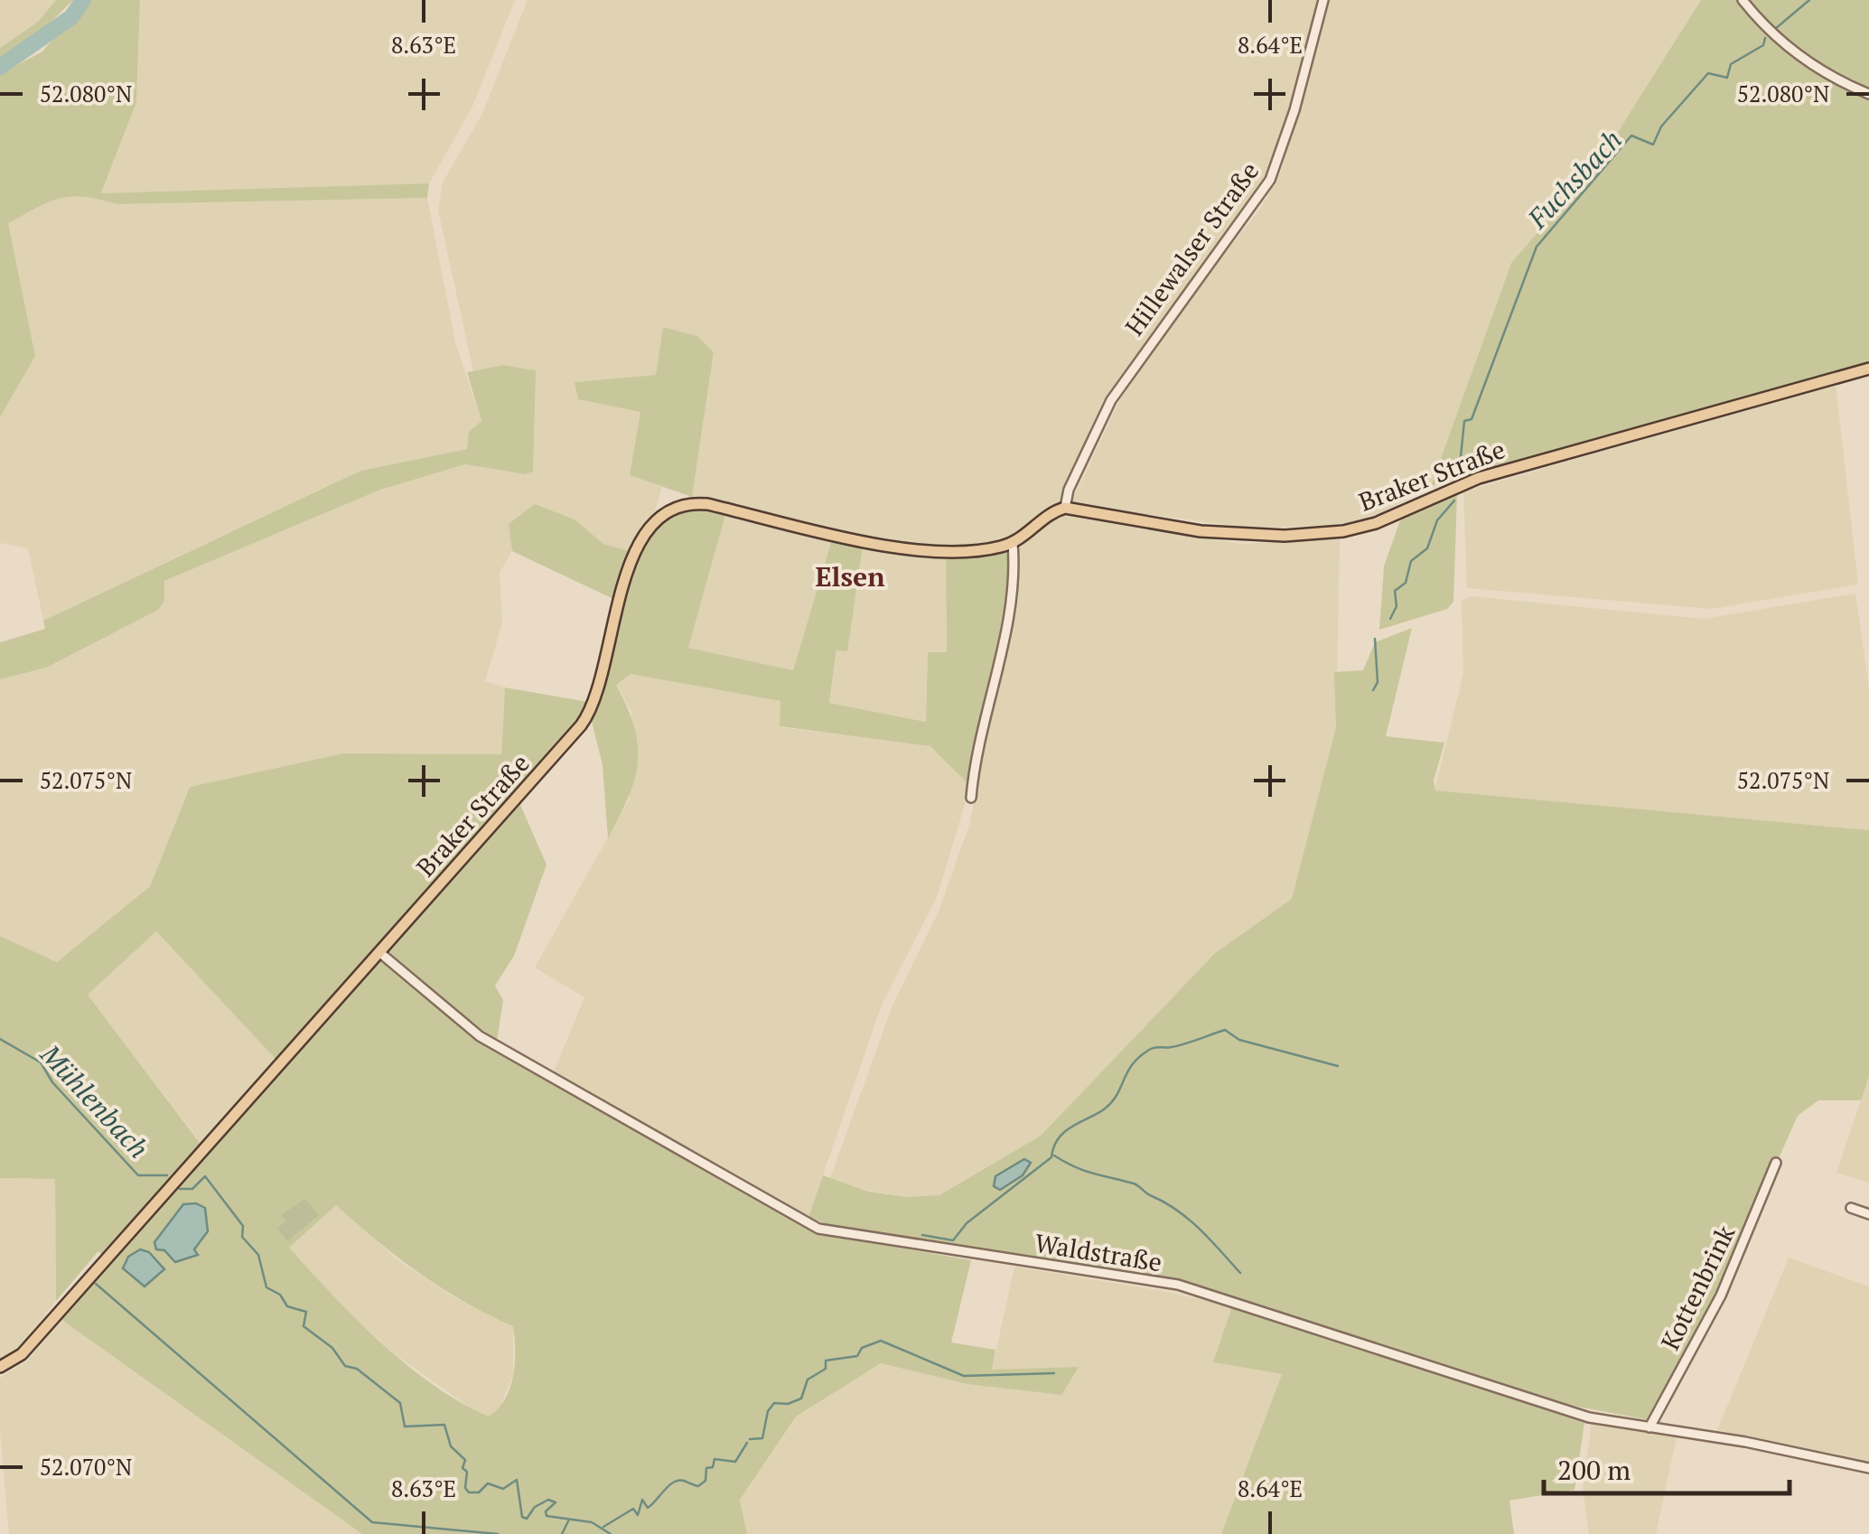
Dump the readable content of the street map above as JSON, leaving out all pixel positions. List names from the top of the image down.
{
  "streets": {
    "main road": ["Braker Straße"],
    "street": ["Hillewalser Straße", "Waldstraße", "Kottenbrink"]
  },
  "crossings": [
    ["Hillewalser Straße", "Braker Straße"],
    ["Braker Straße", "Waldstraße"],
    ["Waldstraße", "Kottenbrink"]
  ],
  "districts": ["Elsen"],
  "water": ["Fuchsbach", "Mühlenbach"],
  "scale_bar": "200 m",
  "coordinates": [
    "8.63°E",
    "8.64°E",
    "52.080°N",
    "52.075°N",
    "52.070°N"
  ]
}
